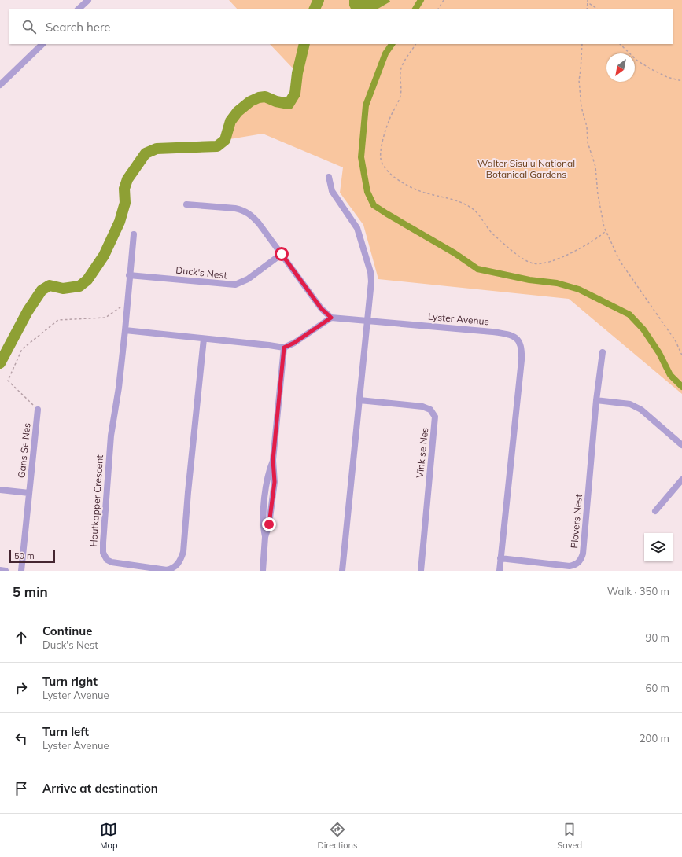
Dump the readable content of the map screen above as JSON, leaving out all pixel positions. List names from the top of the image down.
{
  "streets": {
    "street": [
      "Duck's Nest",
      "Lyster Avenue",
      "Gans Se Nes",
      "Vink se Nes",
      "Houtkapper Crescent",
      "Plovers Nest"
    ]
  },
  "crossings": [
    ["Duck's Nest", "Houtkapper Crescent"],
    ["Lyster Avenue", "Plovers Nest"]
  ],
  "parks": ["Walter Sisulu National Botanical Gardens"],
  "scale_bar": "50 m",
  "north": "bottom left",
  "page": {
    "search": "Search here",
    "scale": "50 m",
    "heading": ["5 min", "Walk · 350 m"],
    "list": [
      ["Continue", "Duck's Nest", "90 m"],
      ["Turn right", "Lyster Avenue", "60 m"],
      ["Turn left", "Lyster Avenue", "200 m"],
      "Arrive at destination"
    ],
    "nav": ["Map", "Directions", "Saved"]
  }
}
